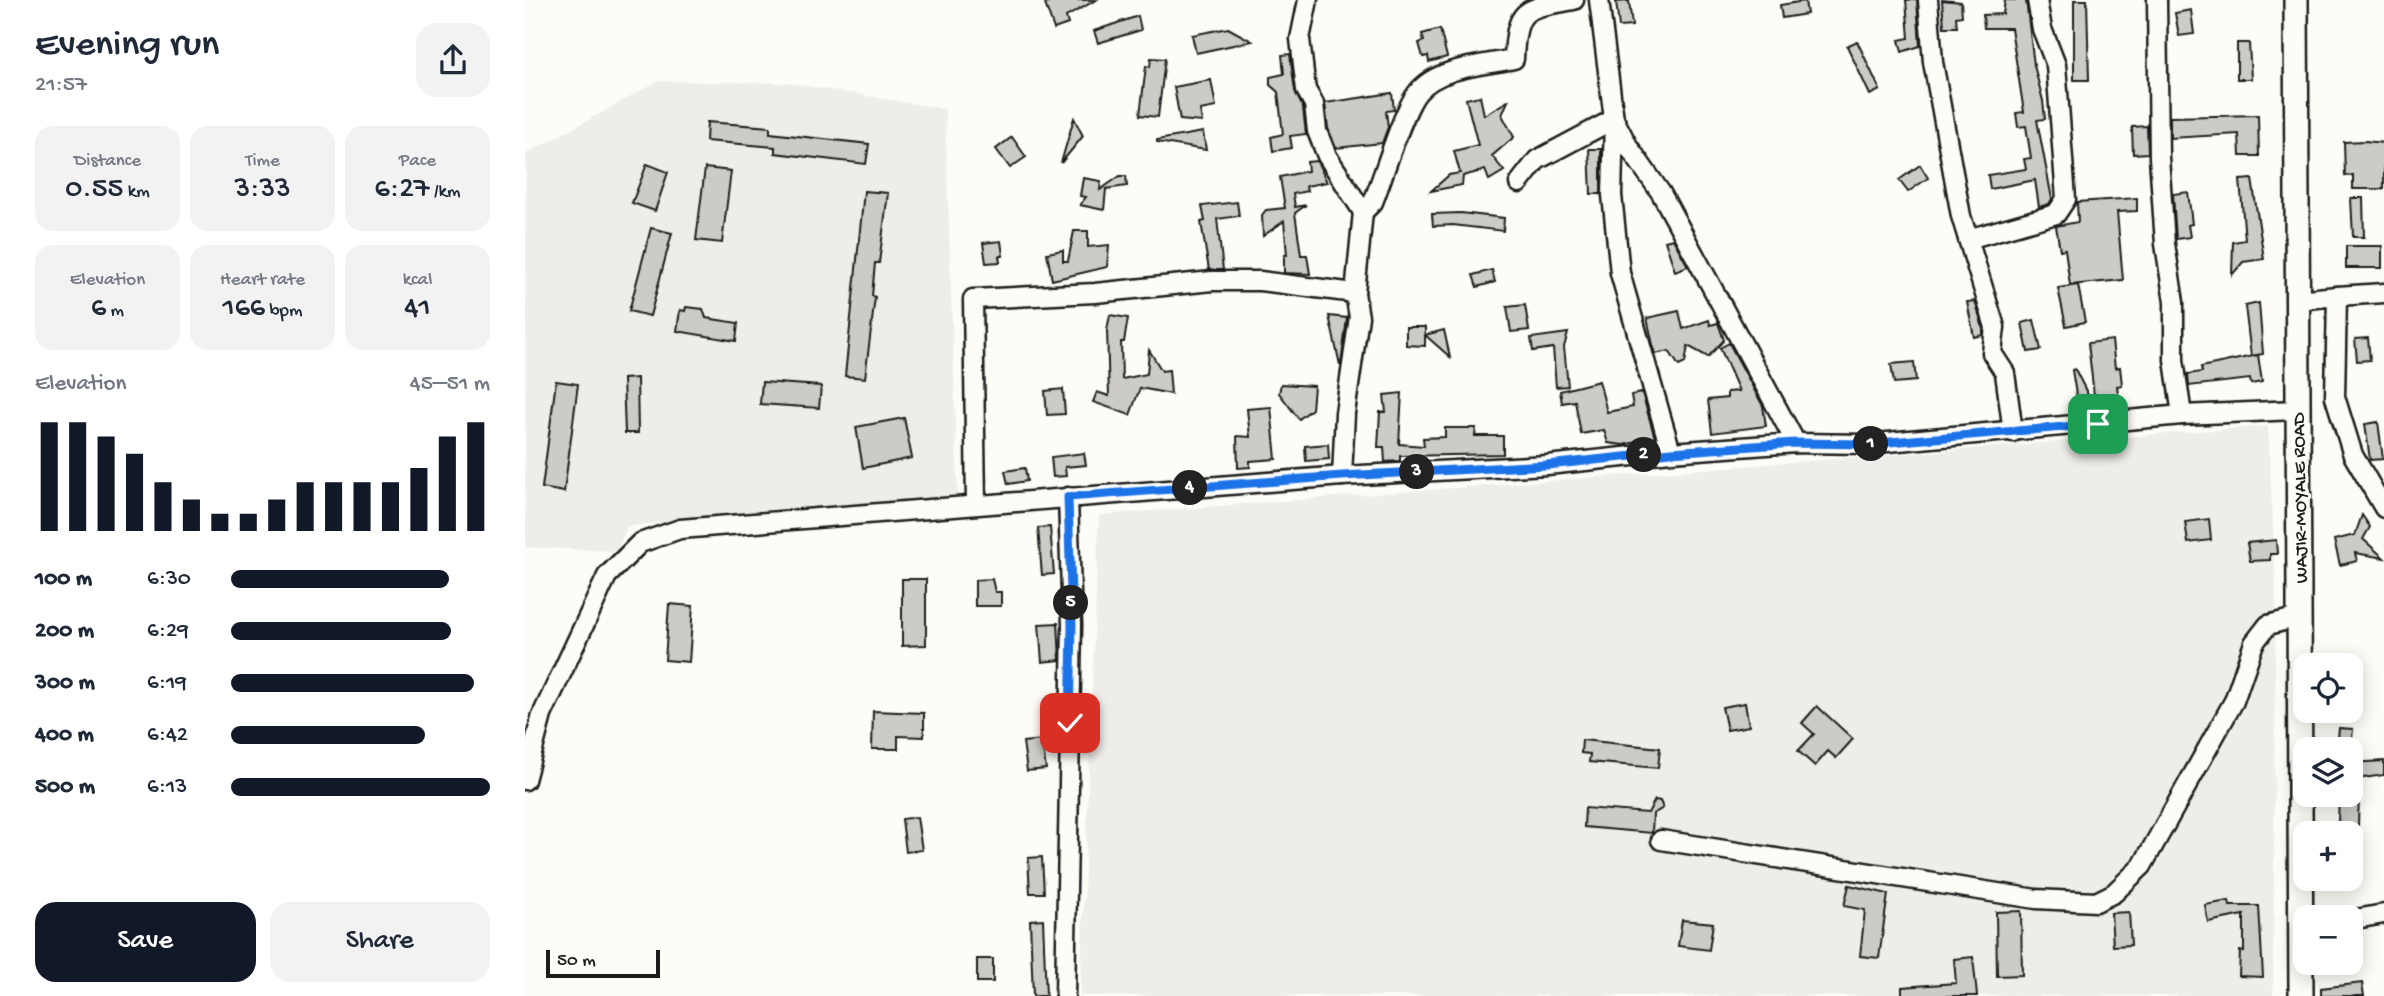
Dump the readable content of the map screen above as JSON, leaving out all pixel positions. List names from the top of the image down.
{
  "streets": {
    "main road": ["WAJIR-MOYALE ROAD"]
  },
  "scale_bar": "50 m",
  "page": {
    "heading": ["Evening run", "21:57"],
    "stats": [
      ["Distance", "0.55 km"],
      ["Time", "3:33"],
      ["Pace", "6:27 /km"],
      ["Elevation", "6 m"],
      ["Heart rate", "166 bpm"],
      ["kcal", "41"]
    ],
    "chart": ["Elevation", "45–51 m"],
    "pins": [
      "1",
      "2",
      "3",
      "4",
      "5"
    ],
    "list": [
      {
        "name": "100 m",
        "note": "6:30"
      },
      {
        "name": "200 m",
        "note": "6:29"
      },
      {
        "name": "300 m",
        "note": "6:19"
      },
      {
        "name": "400 m",
        "note": "6:42"
      },
      {
        "name": "500 m",
        "note": "6:13"
      }
    ],
    "map_buttons": ["+", "−"],
    "buttons": ["Save", "Share"],
    "scale": "50 m"
  }
}
